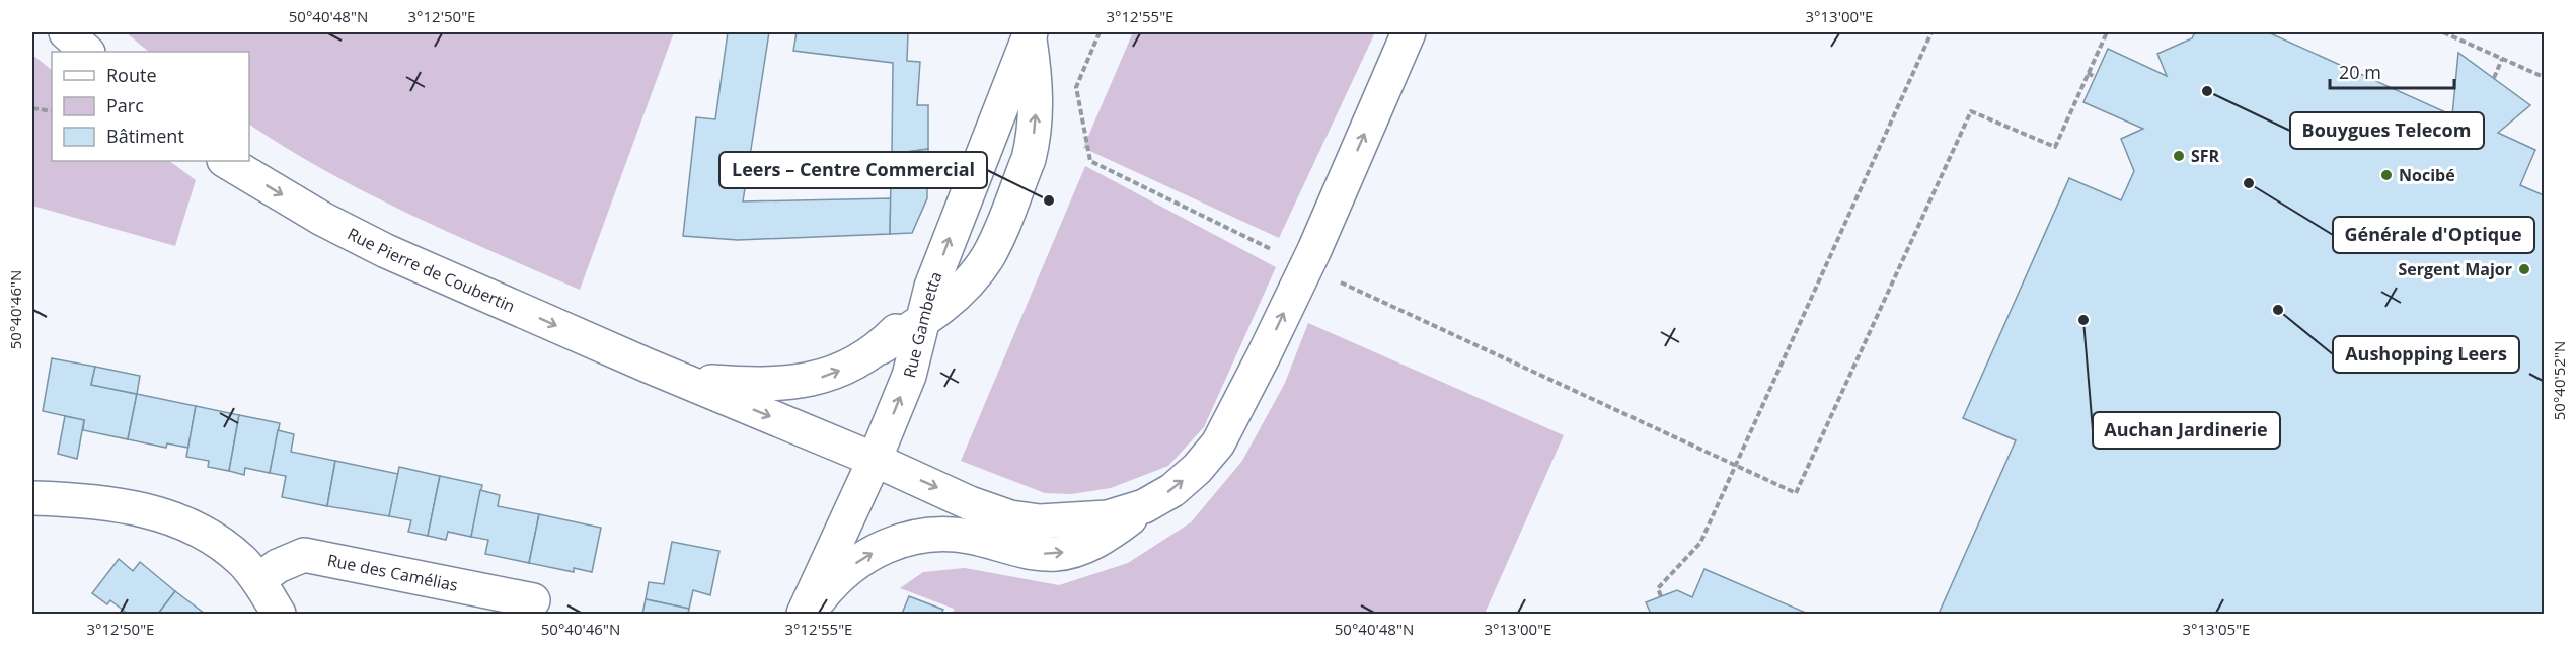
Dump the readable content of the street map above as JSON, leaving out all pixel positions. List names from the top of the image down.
{
  "streets": {
    "street": ["Rue Pierre de Coubertin", "Rue Gambetta", "Rue des Camélias"]
  },
  "crossings": [
    ["Rue Pierre de Coubertin", "Rue Gambetta"]
  ],
  "one_way": ["Rue Pierre de Coubertin"],
  "places": [
    "Bouygues Telecom",
    "SFR",
    "Nocibé",
    "Générale d'Optique",
    "Leers – Centre Commercial",
    "Sergent Major",
    "Aushopping Leers",
    "Auchan Jardinerie"
  ],
  "legend": ["Route", "Parc", "Bâtiment"],
  "scale_bar": "20 m",
  "coordinates": [
    "50°40'48\"N",
    "3°12'50\"E",
    "3°12'55\"E",
    "3°13'00\"E",
    "50°40'46\"N",
    "50°40'52\"N",
    "3°13'05\"E"
  ]
}
